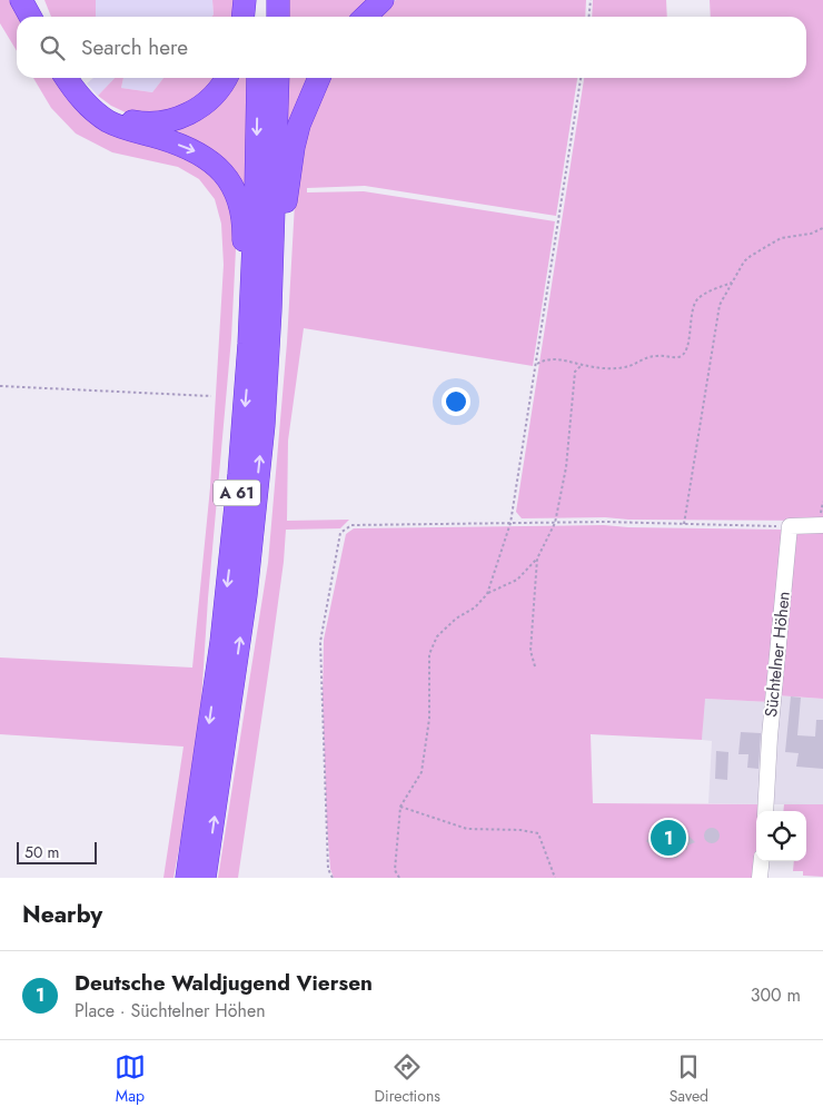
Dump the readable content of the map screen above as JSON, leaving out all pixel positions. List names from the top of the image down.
{
  "streets": {
    "highway": ["A 61"],
    "street": ["Süchtelner Höhen"]
  },
  "scale_bar": "50 m",
  "page": {
    "search": "Search here",
    "pins": "1",
    "scale": "50 m",
    "heading": "Nearby",
    "list": [
      {
        "mark": "1",
        "name": "Deutsche Waldjugend Viersen",
        "note": "Place · Süchtelner Höhen",
        "value": "300 m"
      }
    ],
    "nav": ["Map", "Directions", "Saved"]
  }
}
